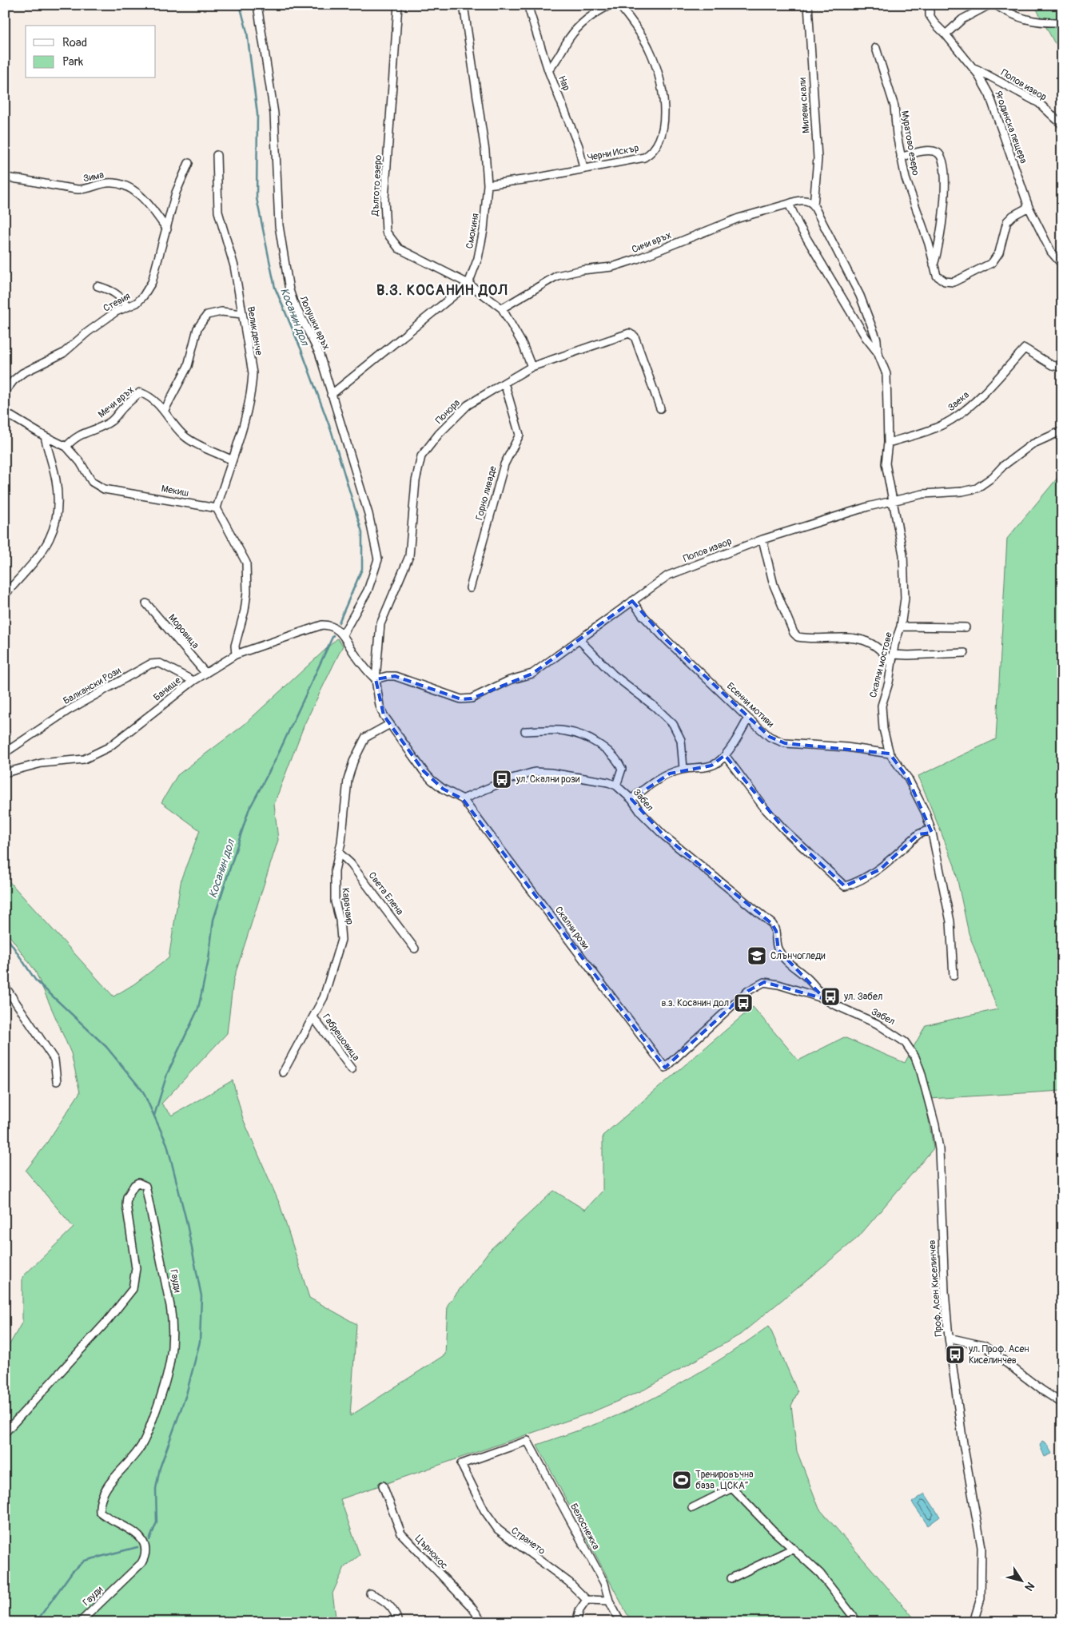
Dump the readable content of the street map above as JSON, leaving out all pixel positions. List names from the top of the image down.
{
  "streets": {
    "street": [
      "Нар",
      "Попов извор",
      "Милеви скали",
      "Ягодинска пещера",
      "Муратово езеро",
      "Черни Искър",
      "Зима",
      "Дългото езеро",
      "Смокиня",
      "Сини връх",
      "Стевия",
      "Лопушки връх",
      "Великденче",
      "Заека",
      "Мечи връх",
      "Понора",
      "Мекиш",
      "Горно ливаде",
      "Моровица",
      "Скални мостове",
      "Балкански Рози",
      "Банище",
      "Есенни мотиви",
      "Забел",
      "Света Елена",
      "Карачаир",
      "Скални рози",
      "Габрешовица",
      "Гауди",
      "Проф. Асен Киселинчев",
      "Белоснежка",
      "Странето",
      "Църнокос"
    ]
  },
  "crossings": [
    ["Нар", "Черни Искър"],
    ["Попов извор", "Ягодинска пещера"],
    ["Попов извор", "Понора"],
    ["Попов извор", "Скални мостове"],
    ["Попов извор", "Есенни мотиви"],
    ["Милеви скали", "Сини връх"],
    ["Черни Искър", "Смокиня"],
    ["Зима", "Стевия"],
    ["Дългото езеро", "Смокиня"],
    ["Дългото езеро", "Сини връх"],
    ["Дългото езеро", "Понора"],
    ["Лопушки връх", "Банище"],
    ["Великденче", "Мечи връх"],
    ["Великденче", "Мекиш"],
    ["Заека", "Скални мостове"],
    ["Мечи връх", "Мекиш"],
    ["Понора", "Горно ливаде"],
    ["Моровица", "Банище"],
    ["Скални мостове", "Есенни мотиви"],
    ["Балкански Рози", "Банище"],
    ["Забел", "Скални рози"],
    ["Забел", "Проф. Асен Киселинчев"],
    ["Света Елена", "Карачаир"],
    ["Карачаир", "Габрешовица"],
    ["Белоснежка", "Странето"]
  ],
  "districts": ["В.З. КОСАНИН ДОЛ"],
  "water": ["Косанин дол"],
  "places": {
    "bus stop": [
      "ул. Скални рози",
      "ул. Забел",
      "в.з. Косанин дол",
      "ул. Проф. Асен Киселинчев"
    ],
    "school or university": ["Слънчогледи"],
    "sports": ["Тренировъчна база „ЦСКА“"]
  },
  "legend": ["Road", "Park"],
  "north": "bottom right"
}
